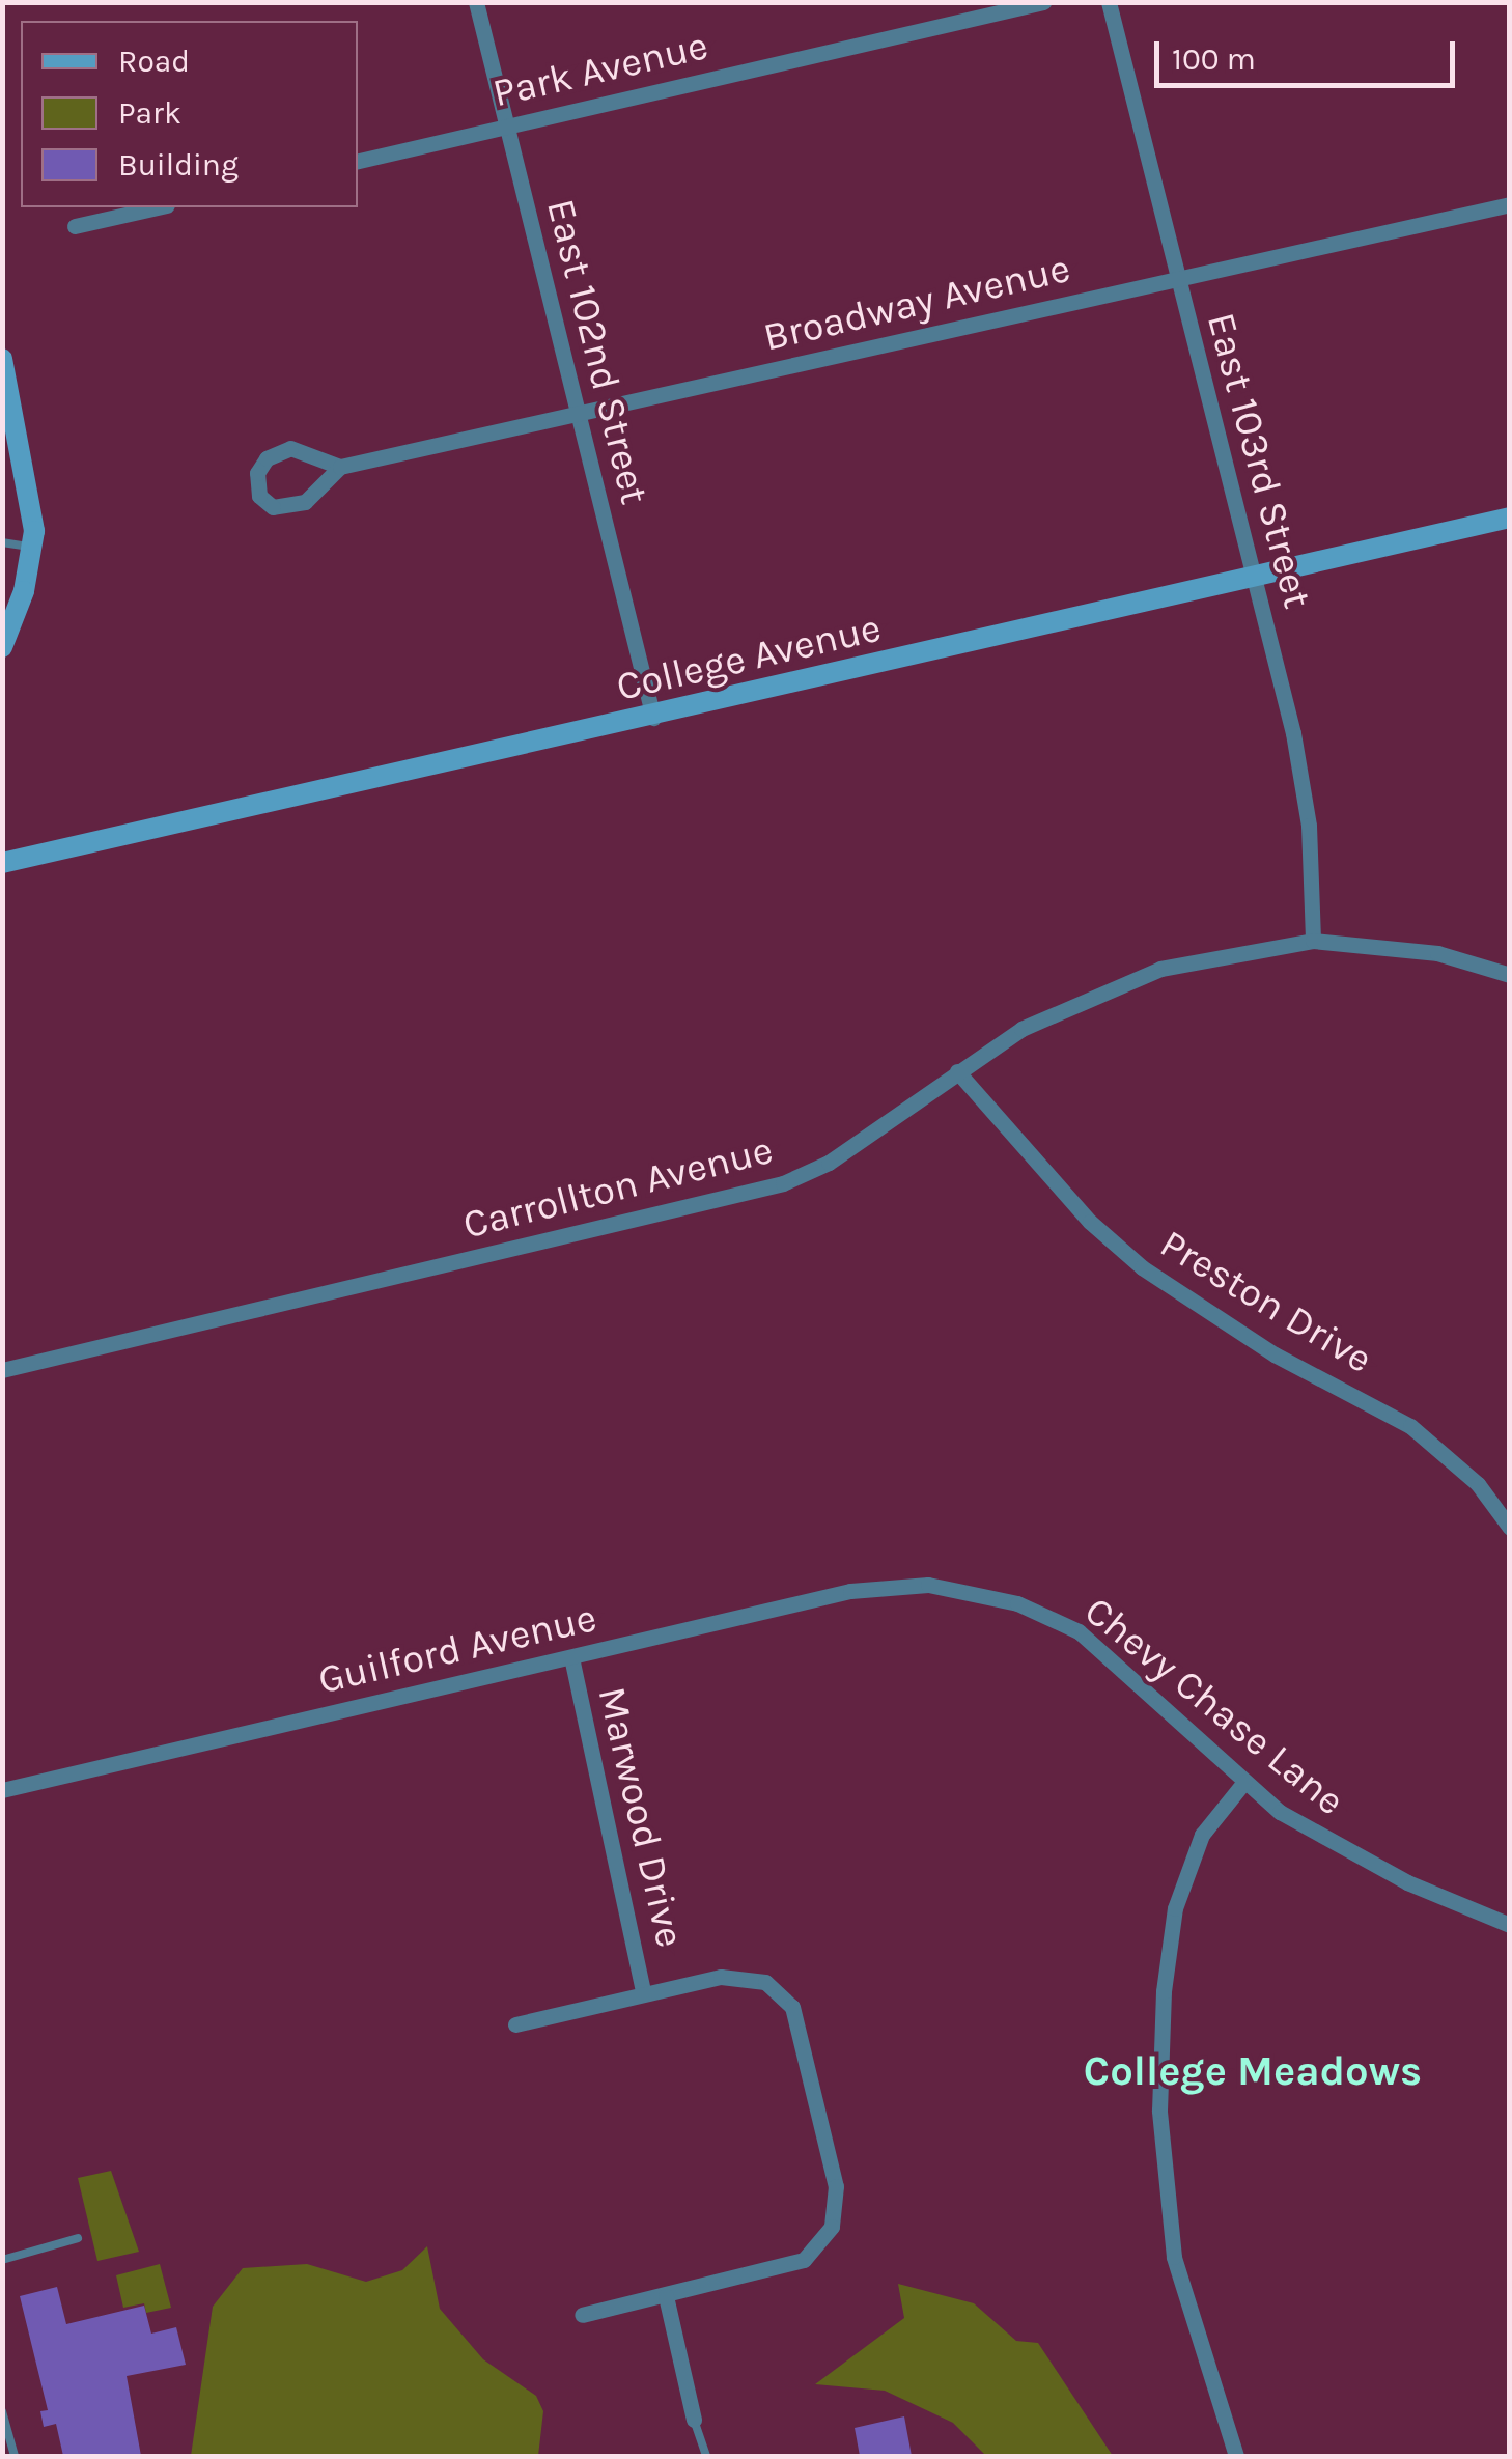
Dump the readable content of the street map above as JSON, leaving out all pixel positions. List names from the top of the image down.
{
  "streets": {
    "main road": ["College Avenue"],
    "street": [
      "Park Avenue",
      "Broadway Avenue",
      "East 102nd Street",
      "East 103rd Street",
      "Carrollton Avenue",
      "Preston Drive",
      "Guilford Avenue",
      "Chevy Chase Lane",
      "Marwood Drive"
    ]
  },
  "crossings": [
    ["Park Avenue", "East 102nd Street"],
    ["Broadway Avenue", "East 102nd Street"],
    ["Broadway Avenue", "East 103rd Street"],
    ["East 102nd Street", "College Avenue"],
    ["East 103rd Street", "College Avenue"],
    ["East 103rd Street", "Carrollton Avenue"],
    ["Carrollton Avenue", "Preston Drive"],
    ["Guilford Avenue", "Chevy Chase Lane"],
    ["Guilford Avenue", "Marwood Drive"]
  ],
  "districts": ["College Meadows"],
  "legend": ["Road", "Park", "Building"],
  "scale_bar": "100 m"
}
